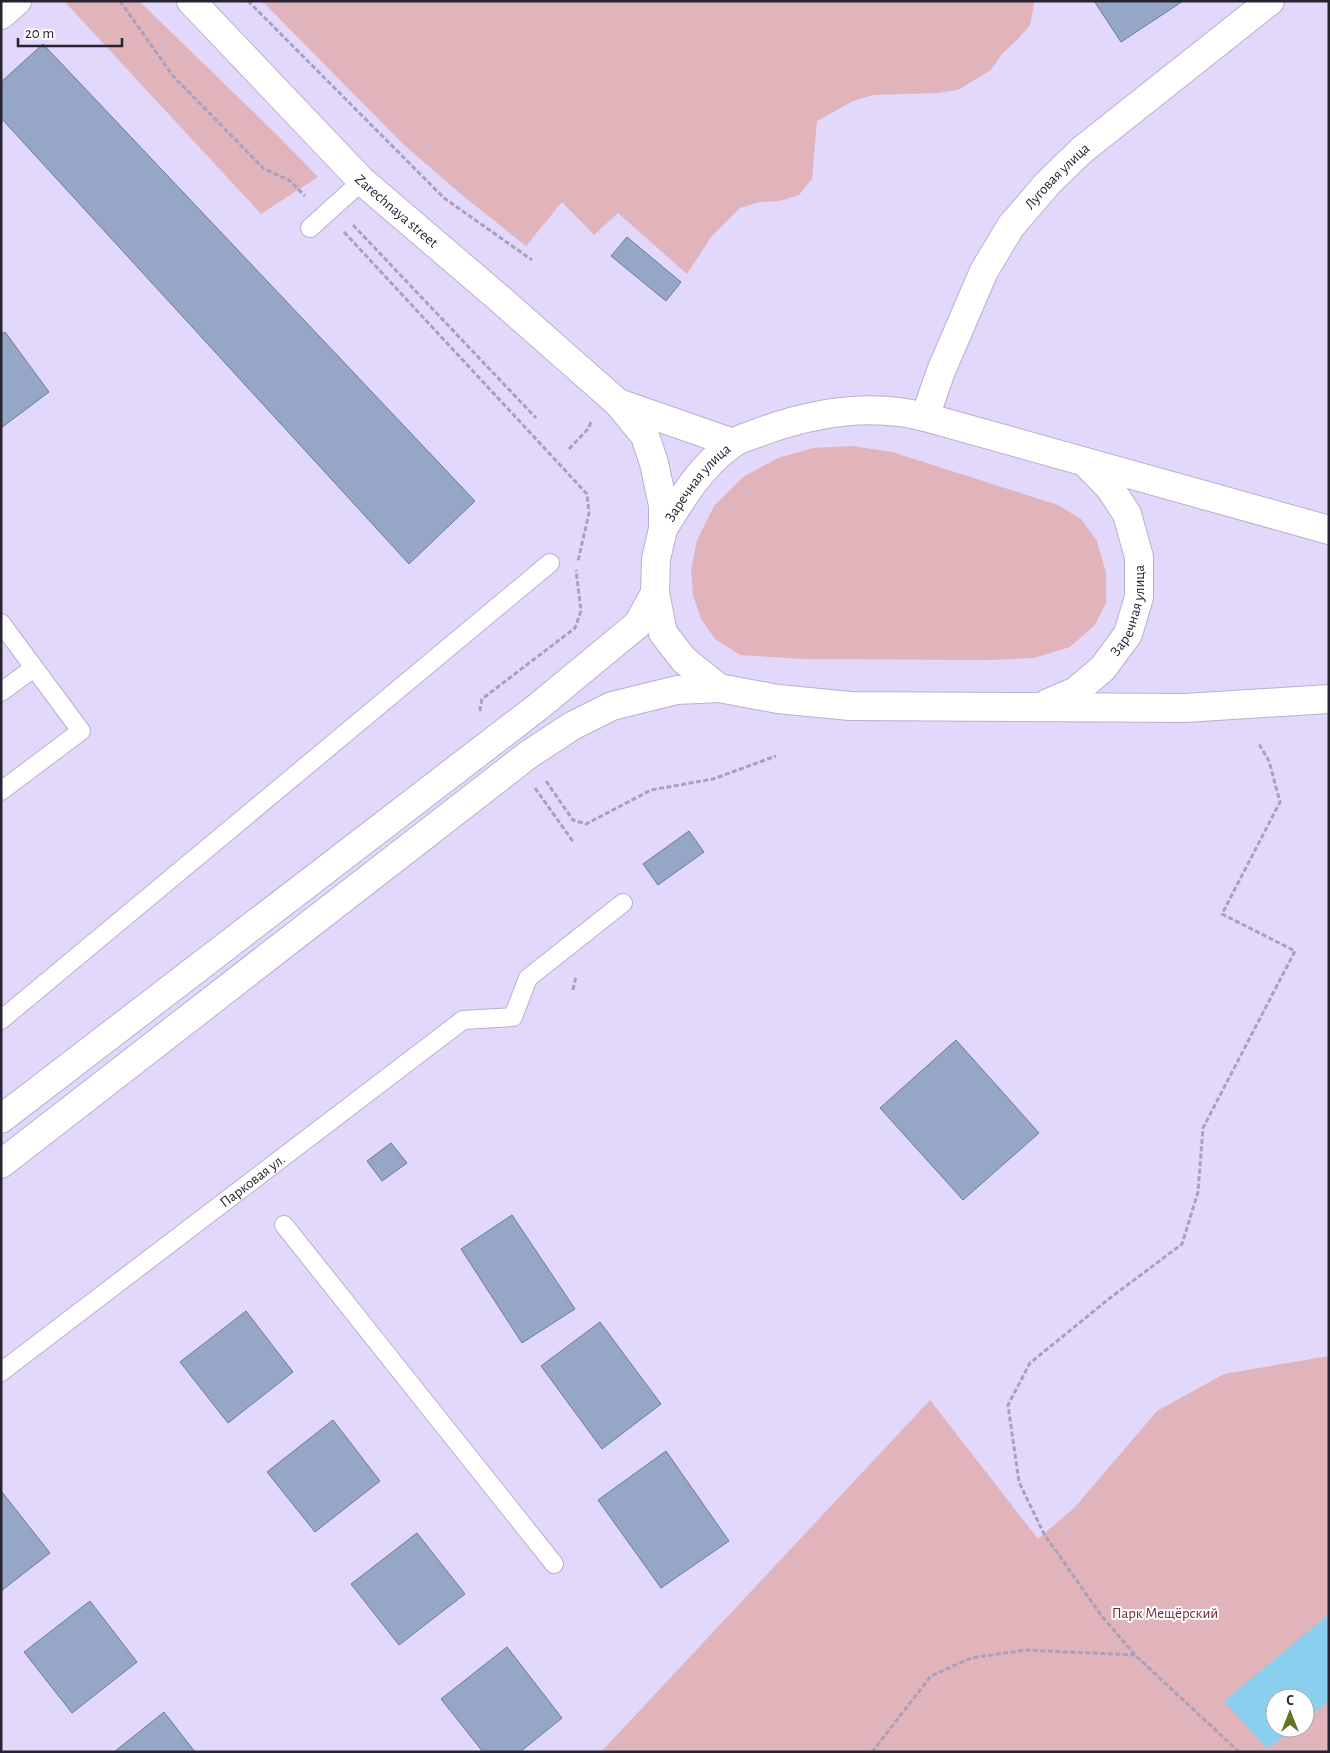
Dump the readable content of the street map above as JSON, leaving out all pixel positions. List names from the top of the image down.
{
  "streets": {
    "street": ["Луговая улица", "Zarechnaya street", "Заречная улица"],
    "lane": ["Парковая ул."]
  },
  "crossings": [
    ["Луговая улица", "Заречная улица"],
    ["Zarechnaya street", "Заречная улица"]
  ],
  "parks": ["Парк Мещёрский"],
  "scale_bar": "20 m",
  "north": "top"
}
